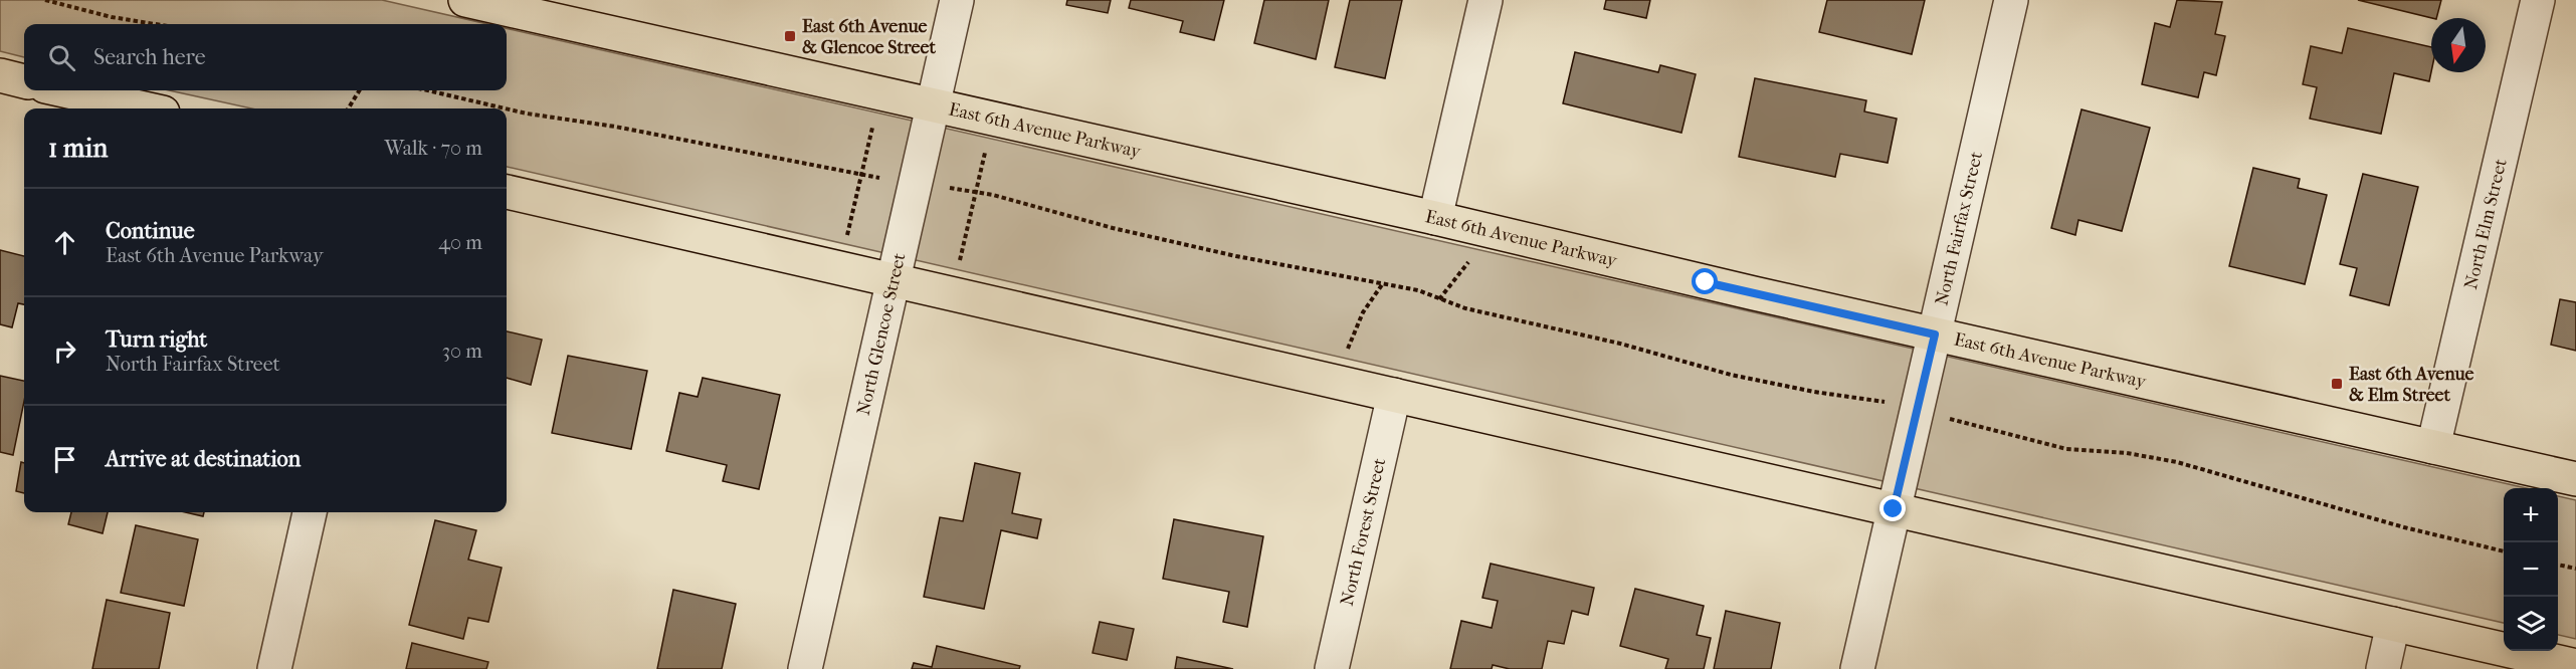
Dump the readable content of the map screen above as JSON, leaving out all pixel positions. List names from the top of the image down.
{
  "streets": {
    "main road": ["East 6th Avenue Parkway"],
    "street": [
      "North Elm Street",
      "North Fairfax Street",
      "North Glencoe Street",
      "North Forest Street"
    ]
  },
  "crossings": [
    ["East 6th Avenue Parkway", "North Elm Street"],
    ["East 6th Avenue Parkway", "North Fairfax Street"],
    ["East 6th Avenue Parkway", "North Glencoe Street"]
  ],
  "places": {
    "transit": ["East 6th Avenue & Glencoe Street", "East 6th Avenue & Elm Street"]
  },
  "north": "bottom",
  "page": {
    "search": "Search here",
    "heading": ["1 min", "Walk · 70 m"],
    "list": [
      ["Continue", "East 6th Avenue Parkway", "40 m"],
      ["Turn right", "North Fairfax Street", "30 m"],
      "Arrive at destination"
    ],
    "map_buttons": ["+", "−"]
  }
}
